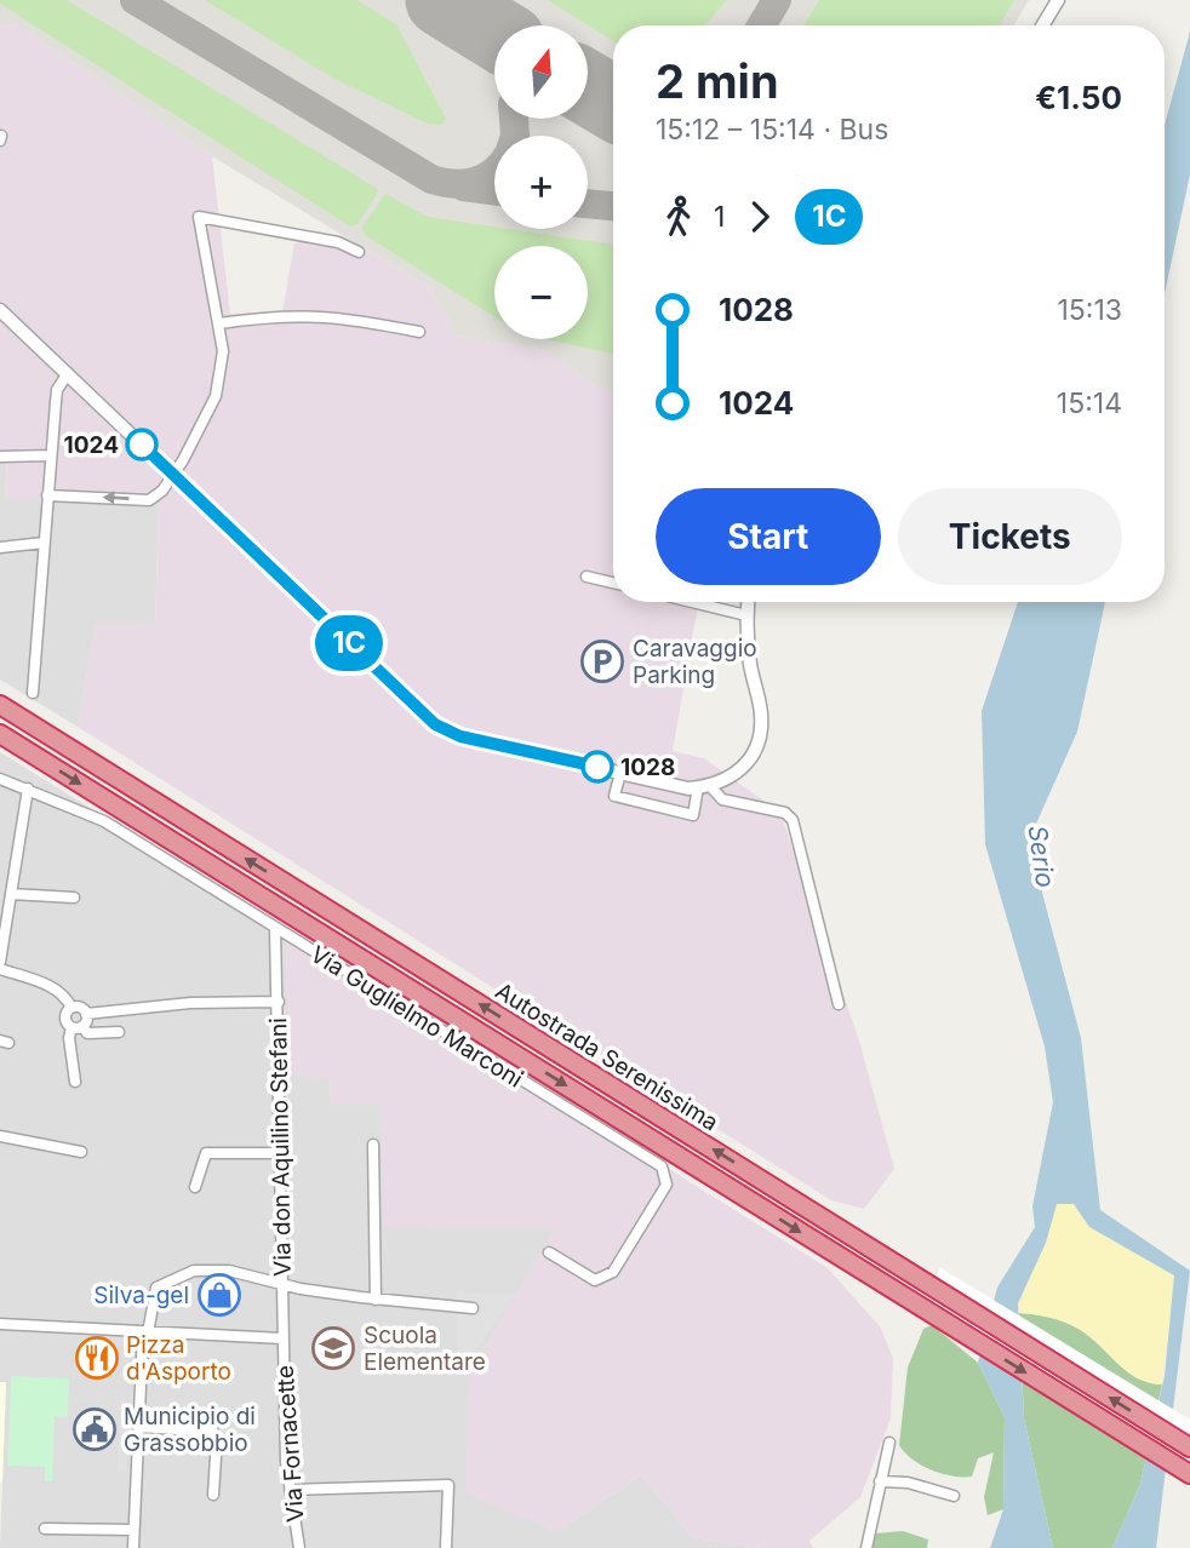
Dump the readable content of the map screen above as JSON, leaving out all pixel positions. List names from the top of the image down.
{
  "streets": {
    "highway": ["Autostrada Serenissima"],
    "street": ["Via Guglielmo Marconi", "Via don Aquilino Stefani", "Via Fornacette"]
  },
  "crossings": [
    ["Via Guglielmo Marconi", "Via don Aquilino Stefani"],
    ["Via don Aquilino Stefani", "Via Fornacette"]
  ],
  "water": ["Serio"],
  "places": {
    "other": ["1024", "1028"],
    "parking": ["Caravaggio Parking"],
    "shop": ["Silva-gel"],
    "school or university": ["Scuola Elementare"],
    "restaurant": ["Pizza d'Asporto"],
    "public building": ["Municipio di Grassobbio"]
  },
  "lines": ["bus line 1C"],
  "north": "top",
  "page": {
    "on_map": "1C",
    "map_buttons": ["+", "−"],
    "heading": ["2 min", "15:12 – 15:14 · Bus", "€1.50"],
    "legs": ["1", "1C"],
    "list": [
      {
        "name": "1028",
        "value": "15:13"
      },
      {
        "name": "1024",
        "value": "15:14"
      }
    ],
    "buttons": ["Start", "Tickets"]
  }
}
